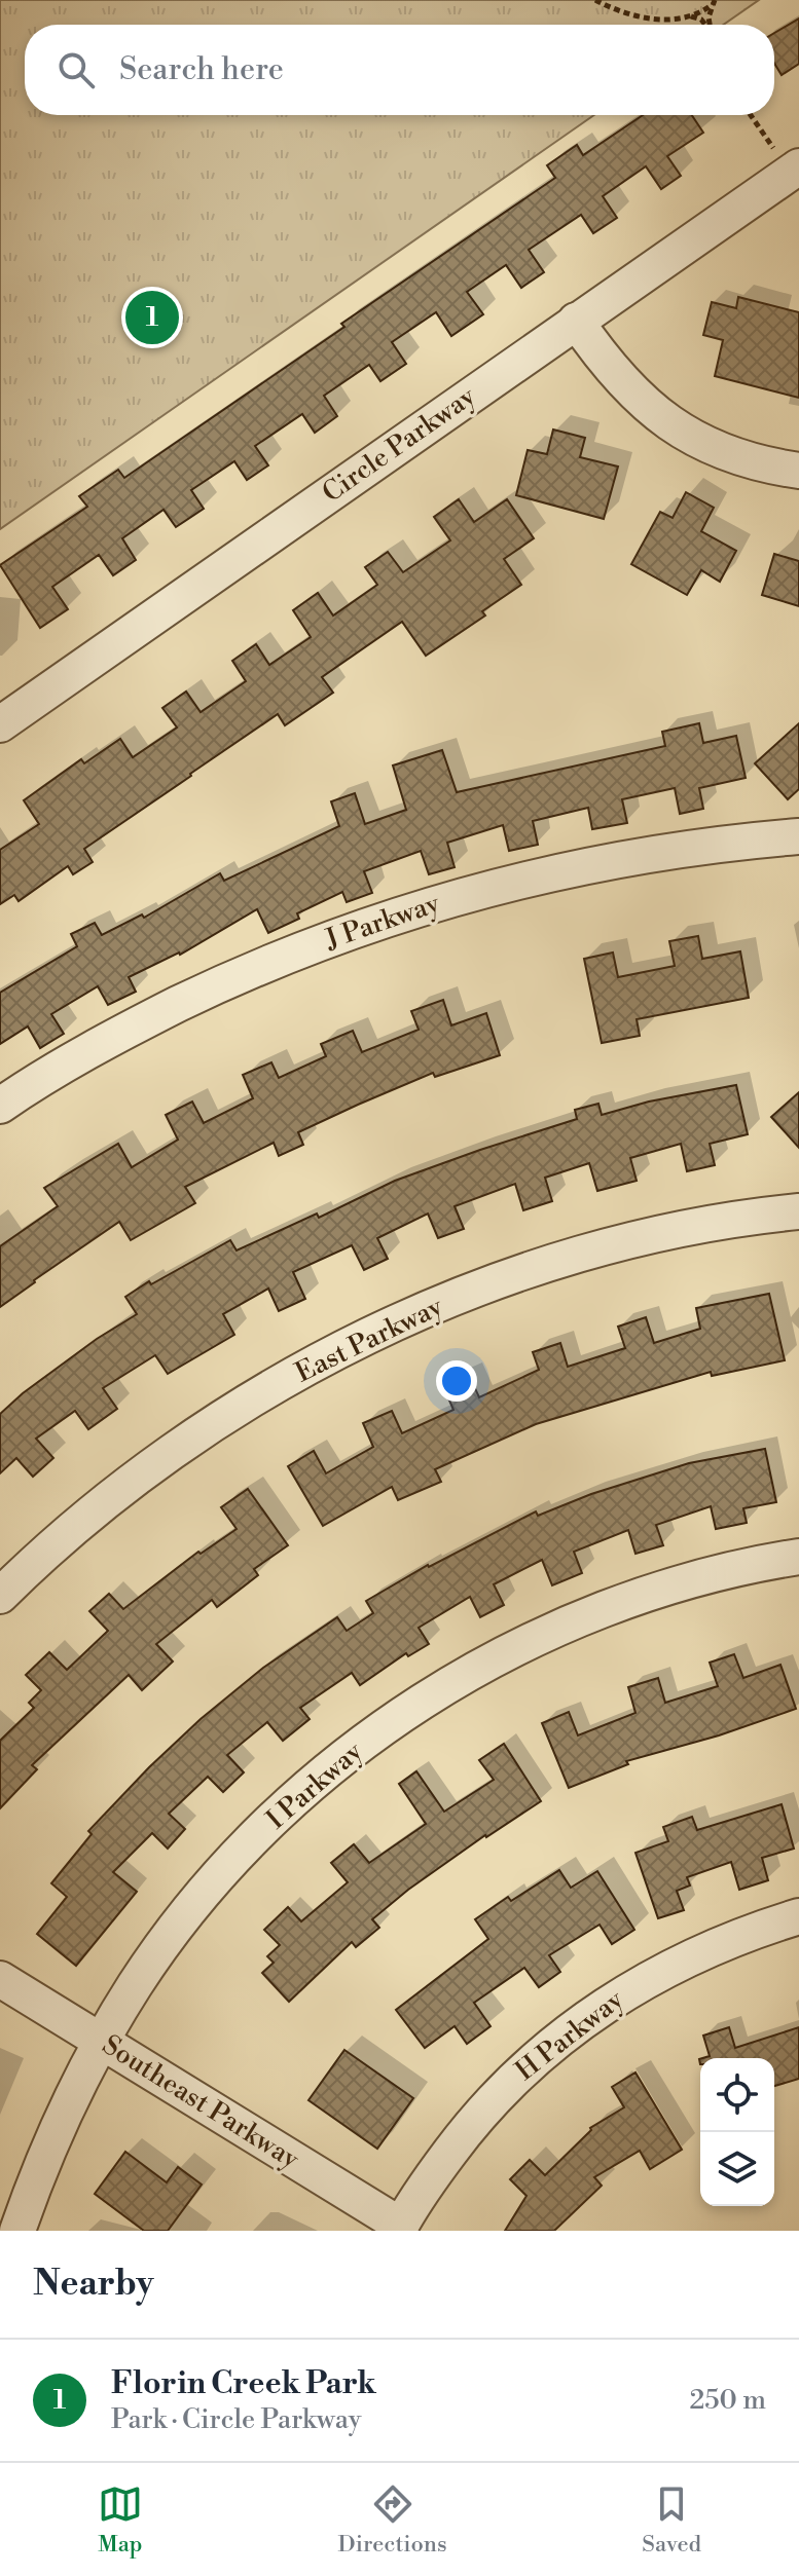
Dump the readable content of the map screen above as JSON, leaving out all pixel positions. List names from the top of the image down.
{
  "streets": {
    "street": [
      "Circle Parkway",
      "J Parkway",
      "East Parkway",
      "I Parkway",
      "H Parkway",
      "Southeast Parkway"
    ]
  },
  "crossings": [
    ["I Parkway", "Southeast Parkway"],
    ["H Parkway", "Southeast Parkway"]
  ],
  "page": {
    "search": "Search here",
    "pins": "1",
    "heading": "Nearby",
    "list": [
      {
        "mark": "1",
        "name": "Florin Creek Park",
        "note": "Park · Circle Parkway",
        "value": "250 m"
      }
    ],
    "nav": ["Map", "Directions", "Saved"]
  }
}
